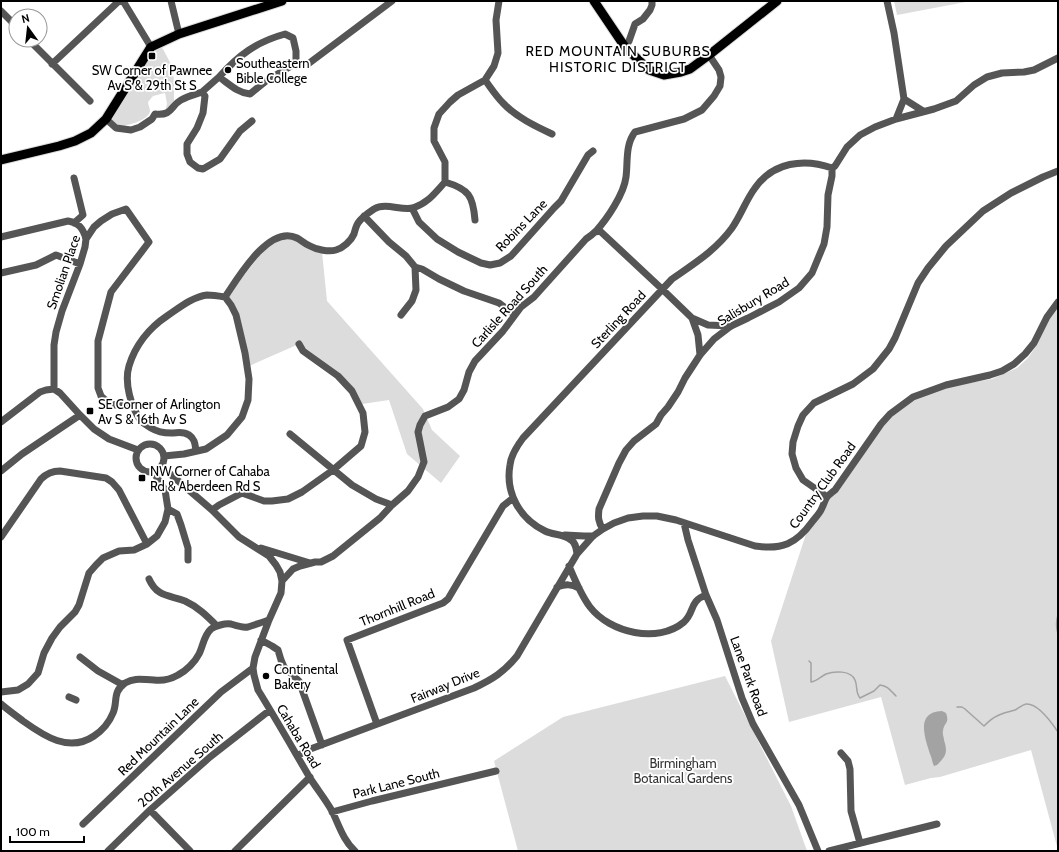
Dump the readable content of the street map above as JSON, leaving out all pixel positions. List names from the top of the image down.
{
  "streets": {
    "street": [
      "Robins Lane",
      "Smolian Place",
      "Salisbury Road",
      "Carlisle Road South",
      "Sterling Road",
      "Country Club Road",
      "Thornhill Road",
      "Lane Park Road",
      "Fairway Drive",
      "Red Mountain Lane",
      "Cahaba Road",
      "20th Avenue South",
      "Park Lane South"
    ]
  },
  "crossings": [
    ["Salisbury Road", "Sterling Road"],
    ["Salisbury Road", "Country Club Road"],
    ["Salisbury Road", "Lane Park Road"],
    ["Salisbury Road", "Fairway Drive"],
    ["Carlisle Road South", "Cahaba Road"],
    ["Sterling Road", "Country Club Road"],
    ["Sterling Road", "Thornhill Road"],
    ["Sterling Road", "Lane Park Road"],
    ["Sterling Road", "Fairway Drive"],
    ["Country Club Road", "Lane Park Road"],
    ["Country Club Road", "Fairway Drive"],
    ["Thornhill Road", "Fairway Drive"],
    ["Lane Park Road", "Fairway Drive"],
    ["Fairway Drive", "Cahaba Road"],
    ["Red Mountain Lane", "Cahaba Road"],
    ["Cahaba Road", "20th Avenue South"],
    ["Cahaba Road", "Park Lane South"]
  ],
  "districts": ["RED MOUNTAIN SUBURBS HISTORIC DISTRICT"],
  "parks": ["Birmingham Botanical Gardens"],
  "places": {
    "transit": ["SW Corner of Pawnee Av S & 29th St S", "SE Corner of Arlington Av S & 16th Av S", "NW Corner of Cahaba Rd & Aberdeen Rd S"],
    "other": ["Southeastern Bible College", "Continental Bakery"]
  },
  "scale_bar": "100 m",
  "north": "top"
}
